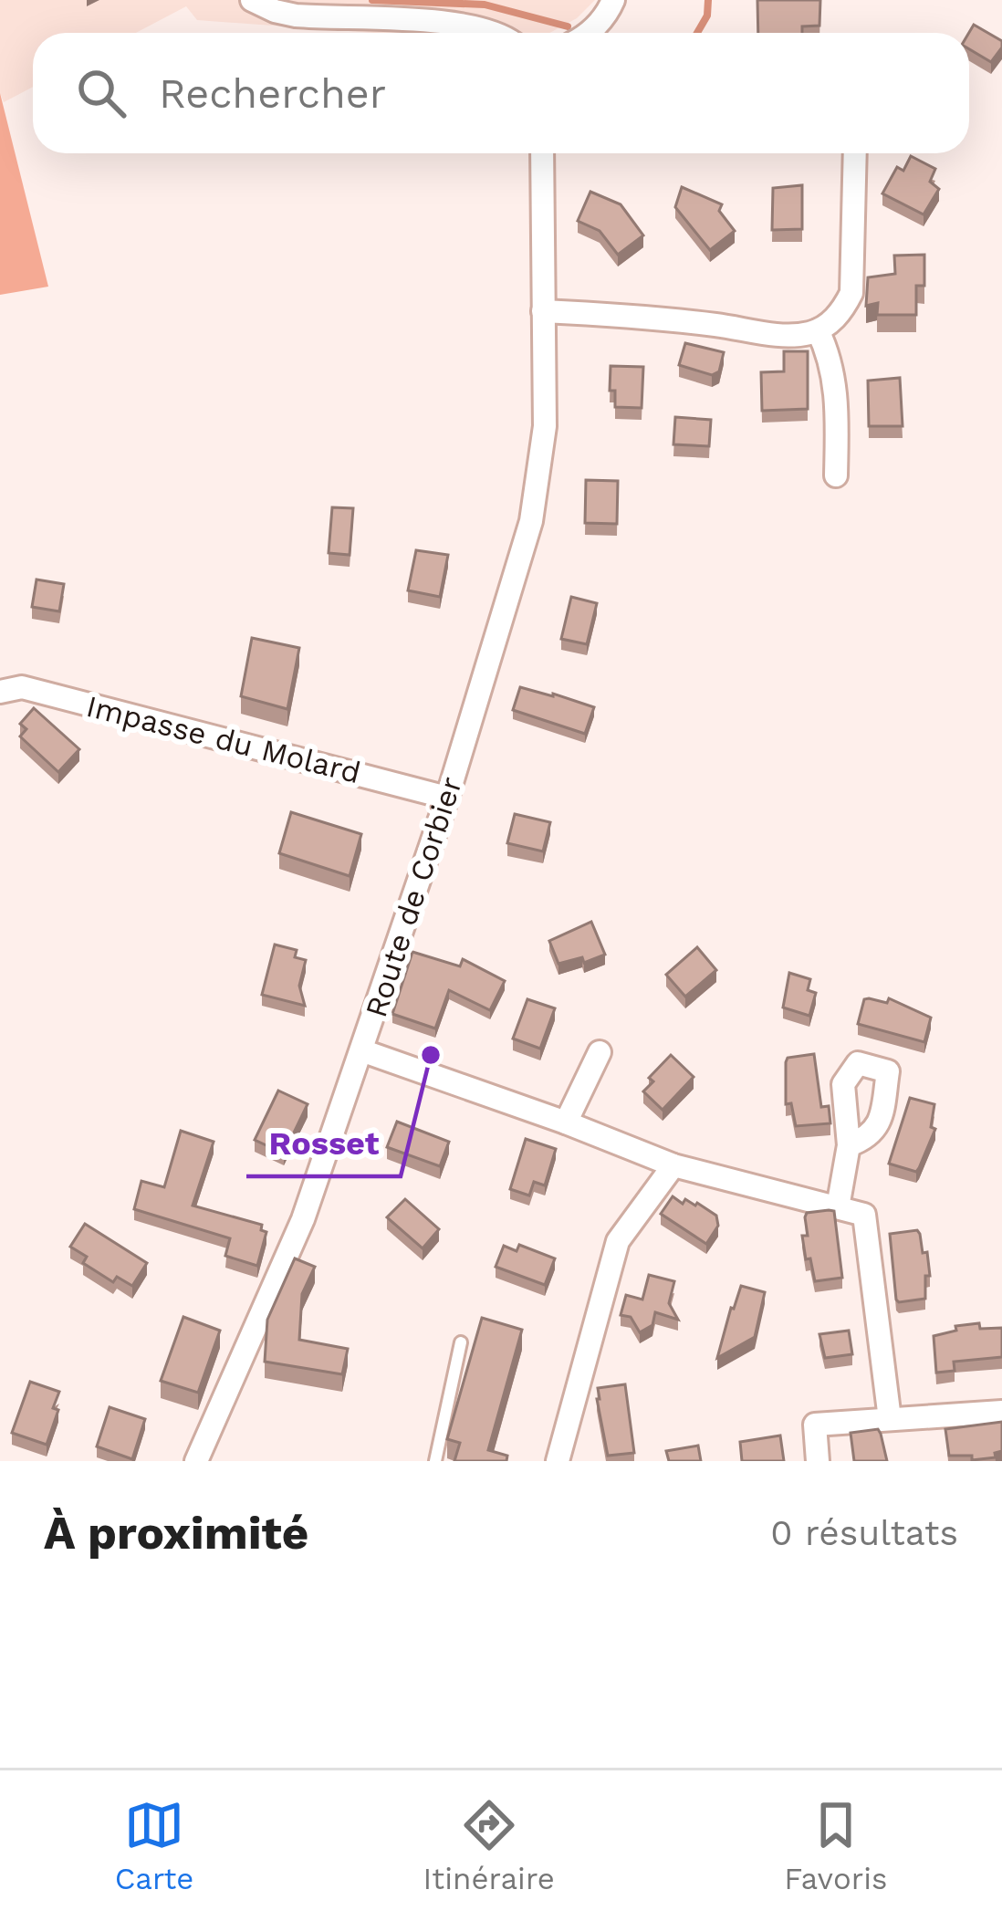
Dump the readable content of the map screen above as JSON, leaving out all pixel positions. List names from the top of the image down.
{
  "streets": {
    "street": ["Impasse du Molard", "Route de Corbier"]
  },
  "crossings": [
    ["Impasse du Molard", "Route de Corbier"]
  ],
  "places": ["Rosset"],
  "page": {
    "search": "Rechercher",
    "heading": ["À proximité", "0 résultats"],
    "nav": ["Carte", "Itinéraire", "Favoris"]
  }
}
